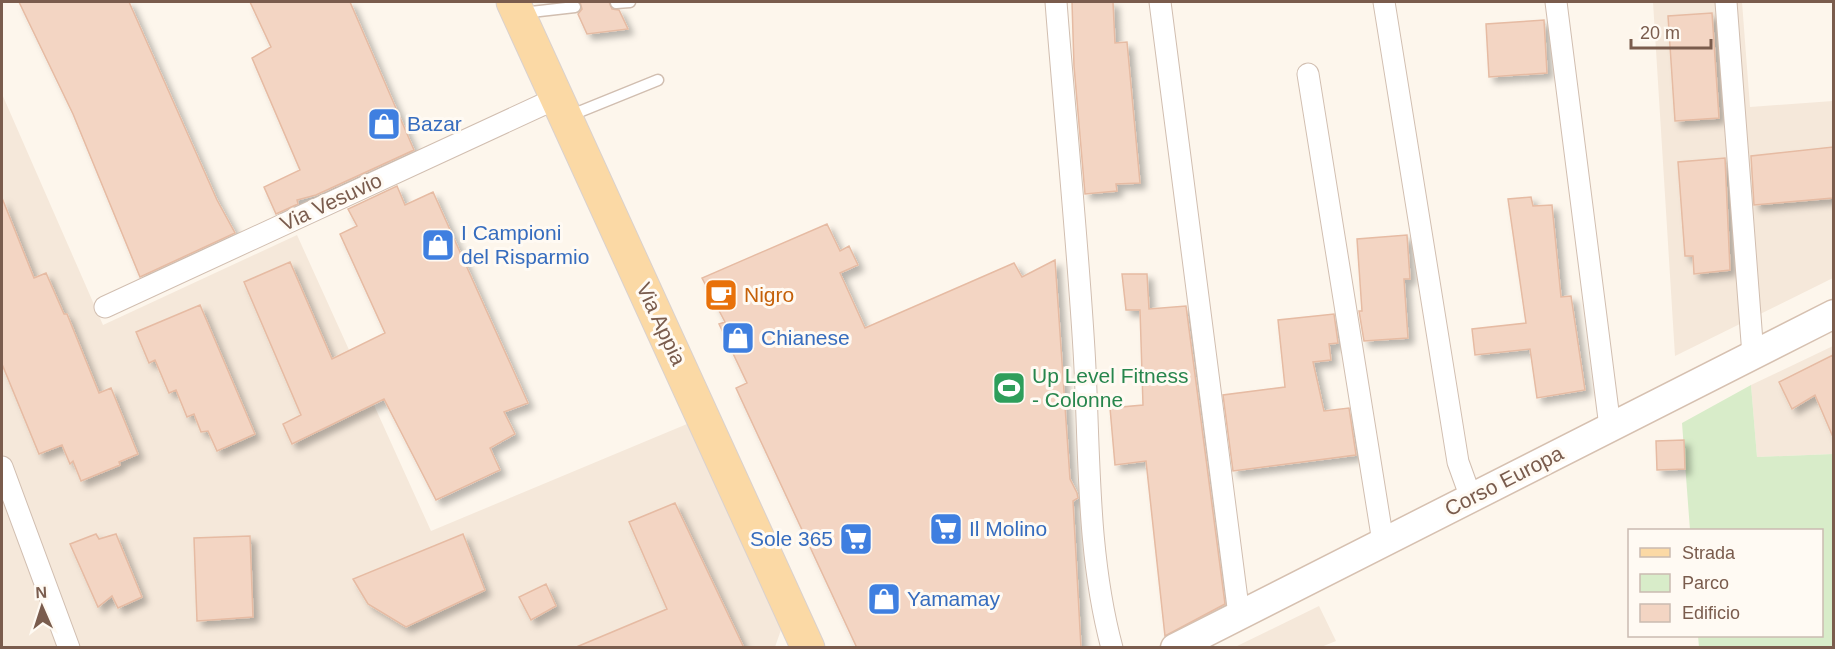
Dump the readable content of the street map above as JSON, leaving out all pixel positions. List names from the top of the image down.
{
  "streets": {
    "main road": ["Via Appia", "Corso Europa"],
    "street": ["Via Vesuvio"]
  },
  "crossings": [
    ["Via Vesuvio", "Via Appia"]
  ],
  "places": {
    "shop": [
      "Bazar",
      "I Campioni del Risparmio",
      "Chianese",
      "Yamamay"
    ],
    "cafe": ["Nigro"],
    "sports": ["Up Level Fitness - Colonne"],
    "supermarket": ["Il Molino", "Sole 365"]
  },
  "legend": ["Strada", "Parco", "Edificio"],
  "scale_bar": "20 m",
  "north": "top"
}
